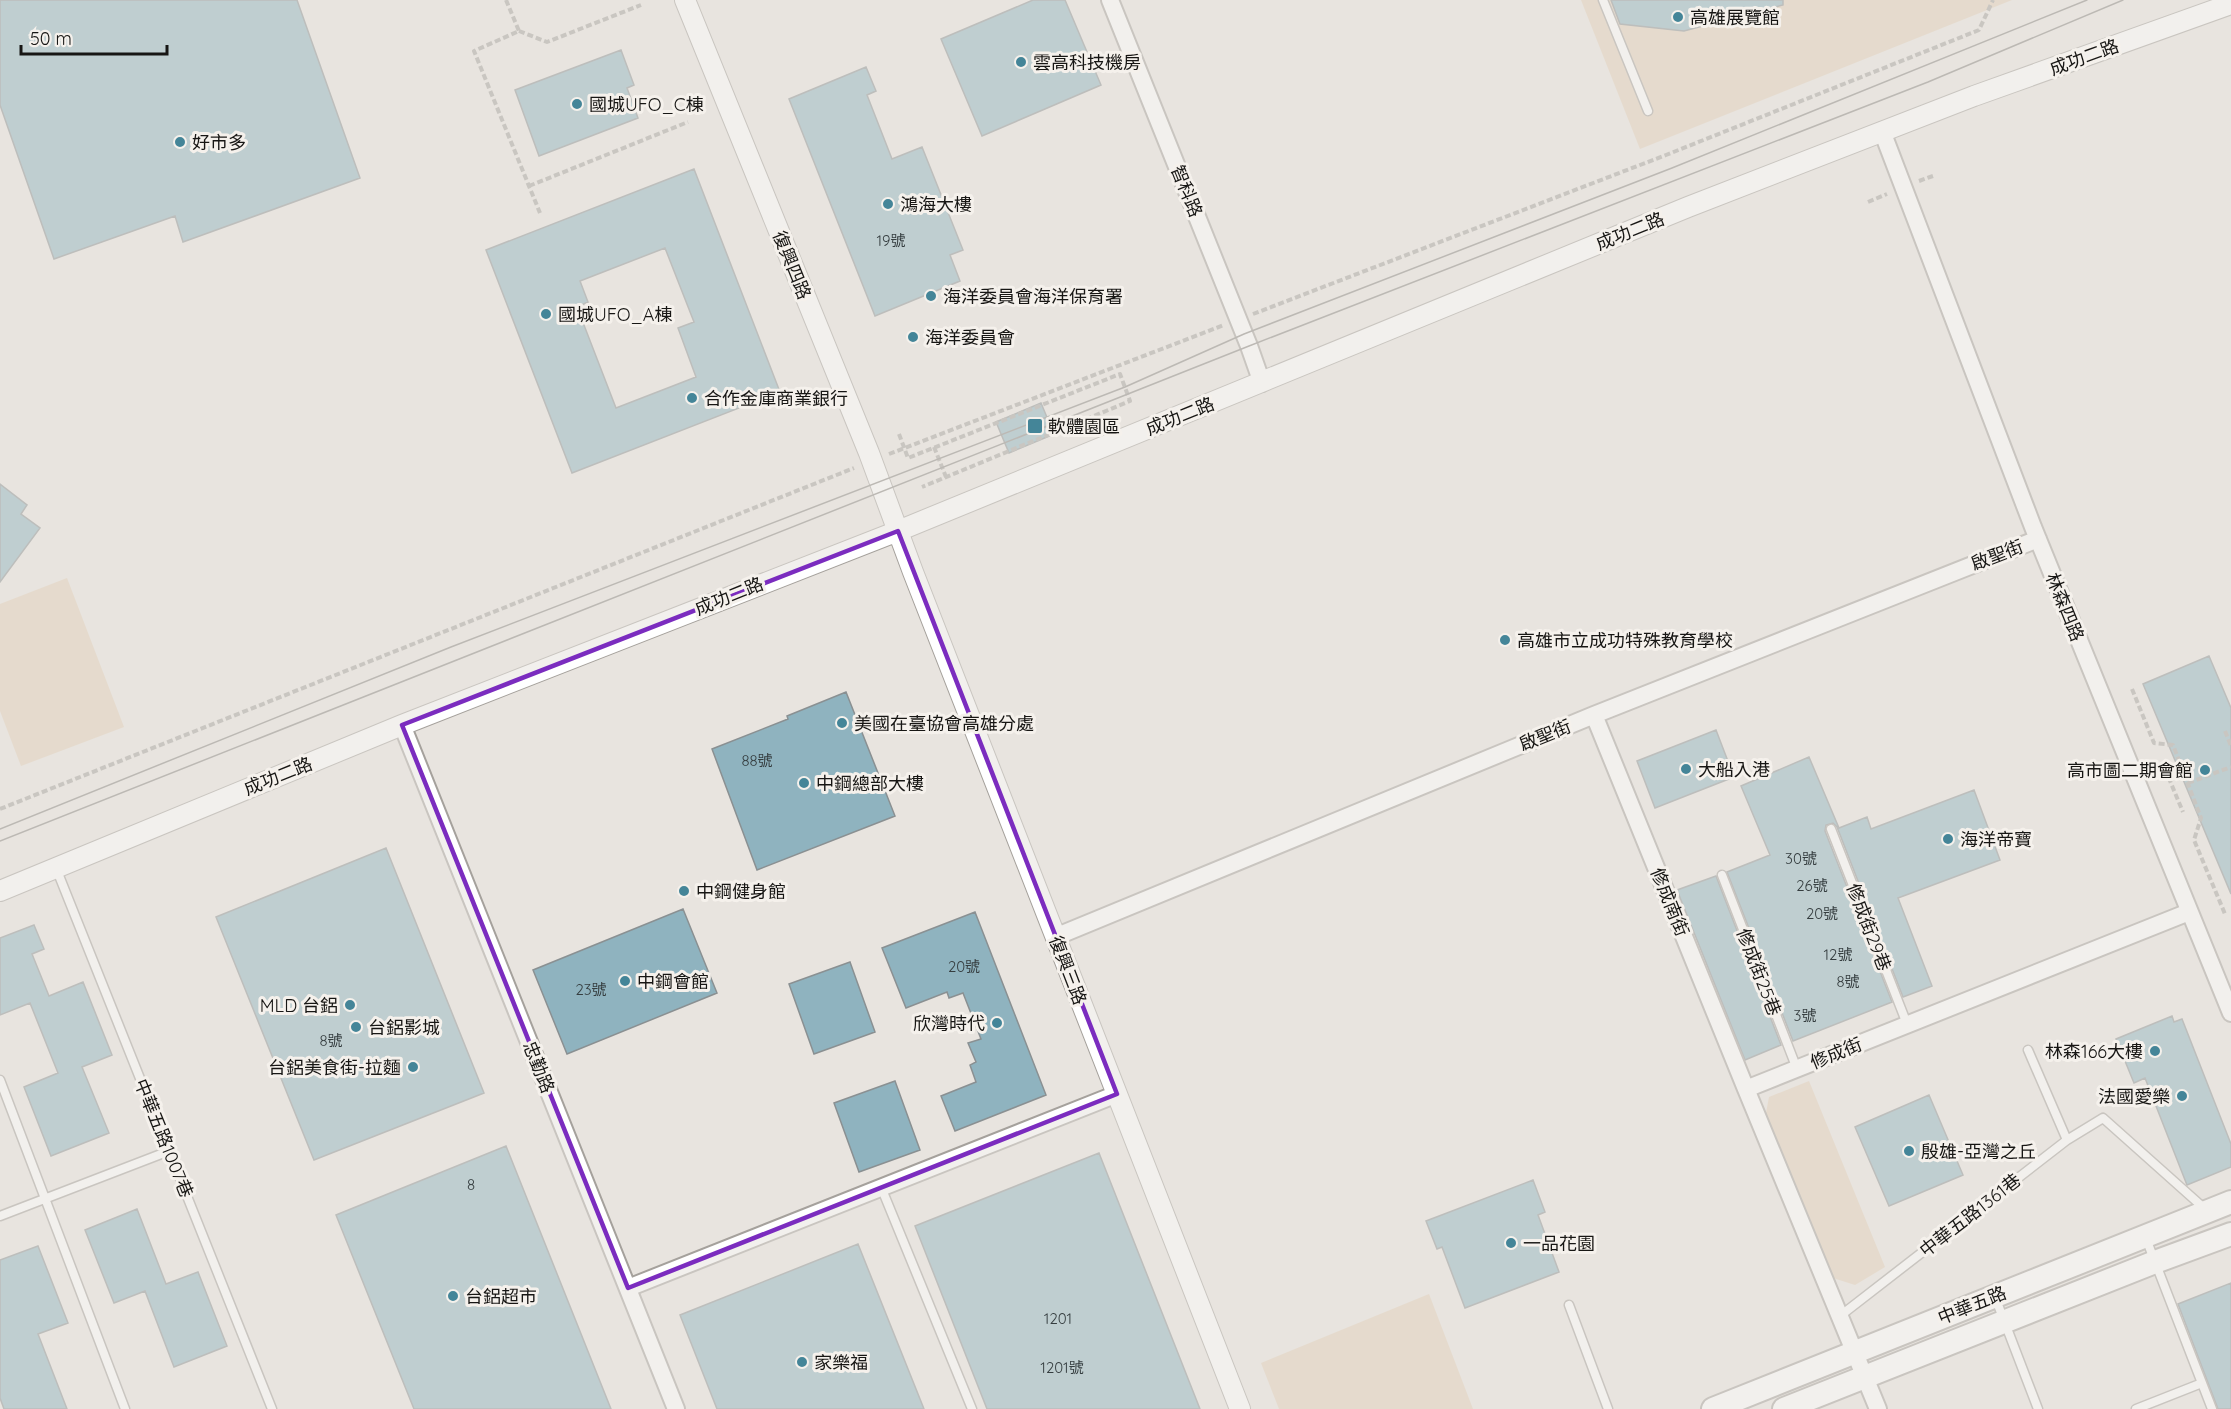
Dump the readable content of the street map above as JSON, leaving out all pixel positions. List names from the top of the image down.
{
  "streets": {
    "main road": ["中華五路"],
    "street": [
      "成功二路",
      "智科路",
      "復興四路",
      "啟聖街",
      "林森四路",
      "修成南街",
      "復興三路",
      "修成街",
      "忠勤路"
    ],
    "lane": [
      "修成街29巷",
      "修成街25巷",
      "中華五路1007巷",
      "中華五路1361巷"
    ]
  },
  "crossings": [
    ["成功二路", "智科路"],
    ["成功二路", "復興四路"],
    ["成功二路", "林森四路"],
    ["成功二路", "復興三路"],
    ["成功二路", "忠勤路"],
    ["成功二路", "中華五路1007巷"],
    ["復興四路", "復興三路"],
    ["啟聖街", "林森四路"],
    ["啟聖街", "修成南街"],
    ["啟聖街", "復興三路"],
    ["林森四路", "修成街"],
    ["修成南街", "修成街"],
    ["修成街29巷", "修成街"],
    ["修成街25巷", "修成街"],
    ["中華五路1361巷", "中華五路"]
  ],
  "places": {
    "other": [
      "高雄展覽館",
      "雲高科技機房",
      "國城UFO_C棟",
      "好市多",
      "鴻海大樓",
      "海洋委員會海洋保育署",
      "國城UFO_A棟",
      "海洋委員會",
      "合作金庫商業銀行",
      "高雄市立成功特殊教育學校",
      "美國在臺協會高雄分處",
      "大船入港",
      "高市圖二期會館",
      "中鋼總部大樓",
      "海洋帝寶",
      "中鋼健身館",
      "中鋼會館",
      "MLD 台鋁",
      "欣灣時代",
      "台鋁影城",
      "林森166大樓",
      "台鋁美食街-拉麵",
      "法國愛樂",
      "殷雄-亞灣之丘",
      "一品花園",
      "台鋁超市",
      "家樂福"
    ],
    "transit": ["軟體園區"]
  },
  "house_numbers": [
    "19號",
    "88號",
    "30號",
    "26號",
    "20號",
    "12號",
    "20號",
    "8號",
    "23號",
    "3號",
    "8號",
    "8",
    "1201",
    "1201號"
  ],
  "scale_bar": "50 m"
}
